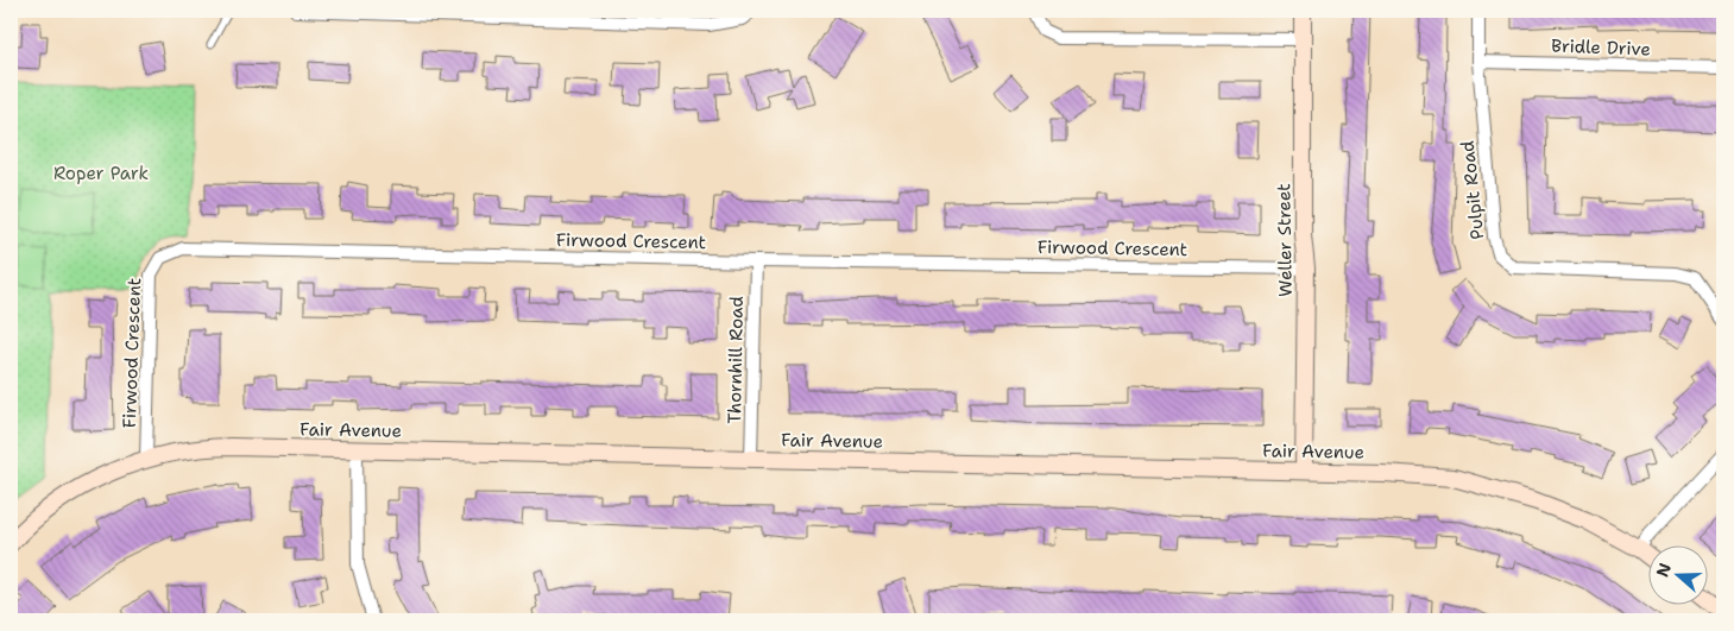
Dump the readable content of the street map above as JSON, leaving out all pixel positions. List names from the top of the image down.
{
  "streets": {
    "street": [
      "Bridle Drive",
      "Pulpit Road",
      "Weller Street",
      "Firwood Crescent",
      "Thornhill Road",
      "Fair Avenue"
    ]
  },
  "crossings": [
    ["Bridle Drive", "Pulpit Road"],
    ["Weller Street", "Firwood Crescent"],
    ["Weller Street", "Fair Avenue"],
    ["Firwood Crescent", "Thornhill Road"],
    ["Firwood Crescent", "Fair Avenue"],
    ["Thornhill Road", "Fair Avenue"]
  ],
  "parks": ["Roper Park"],
  "north": "left"
}
